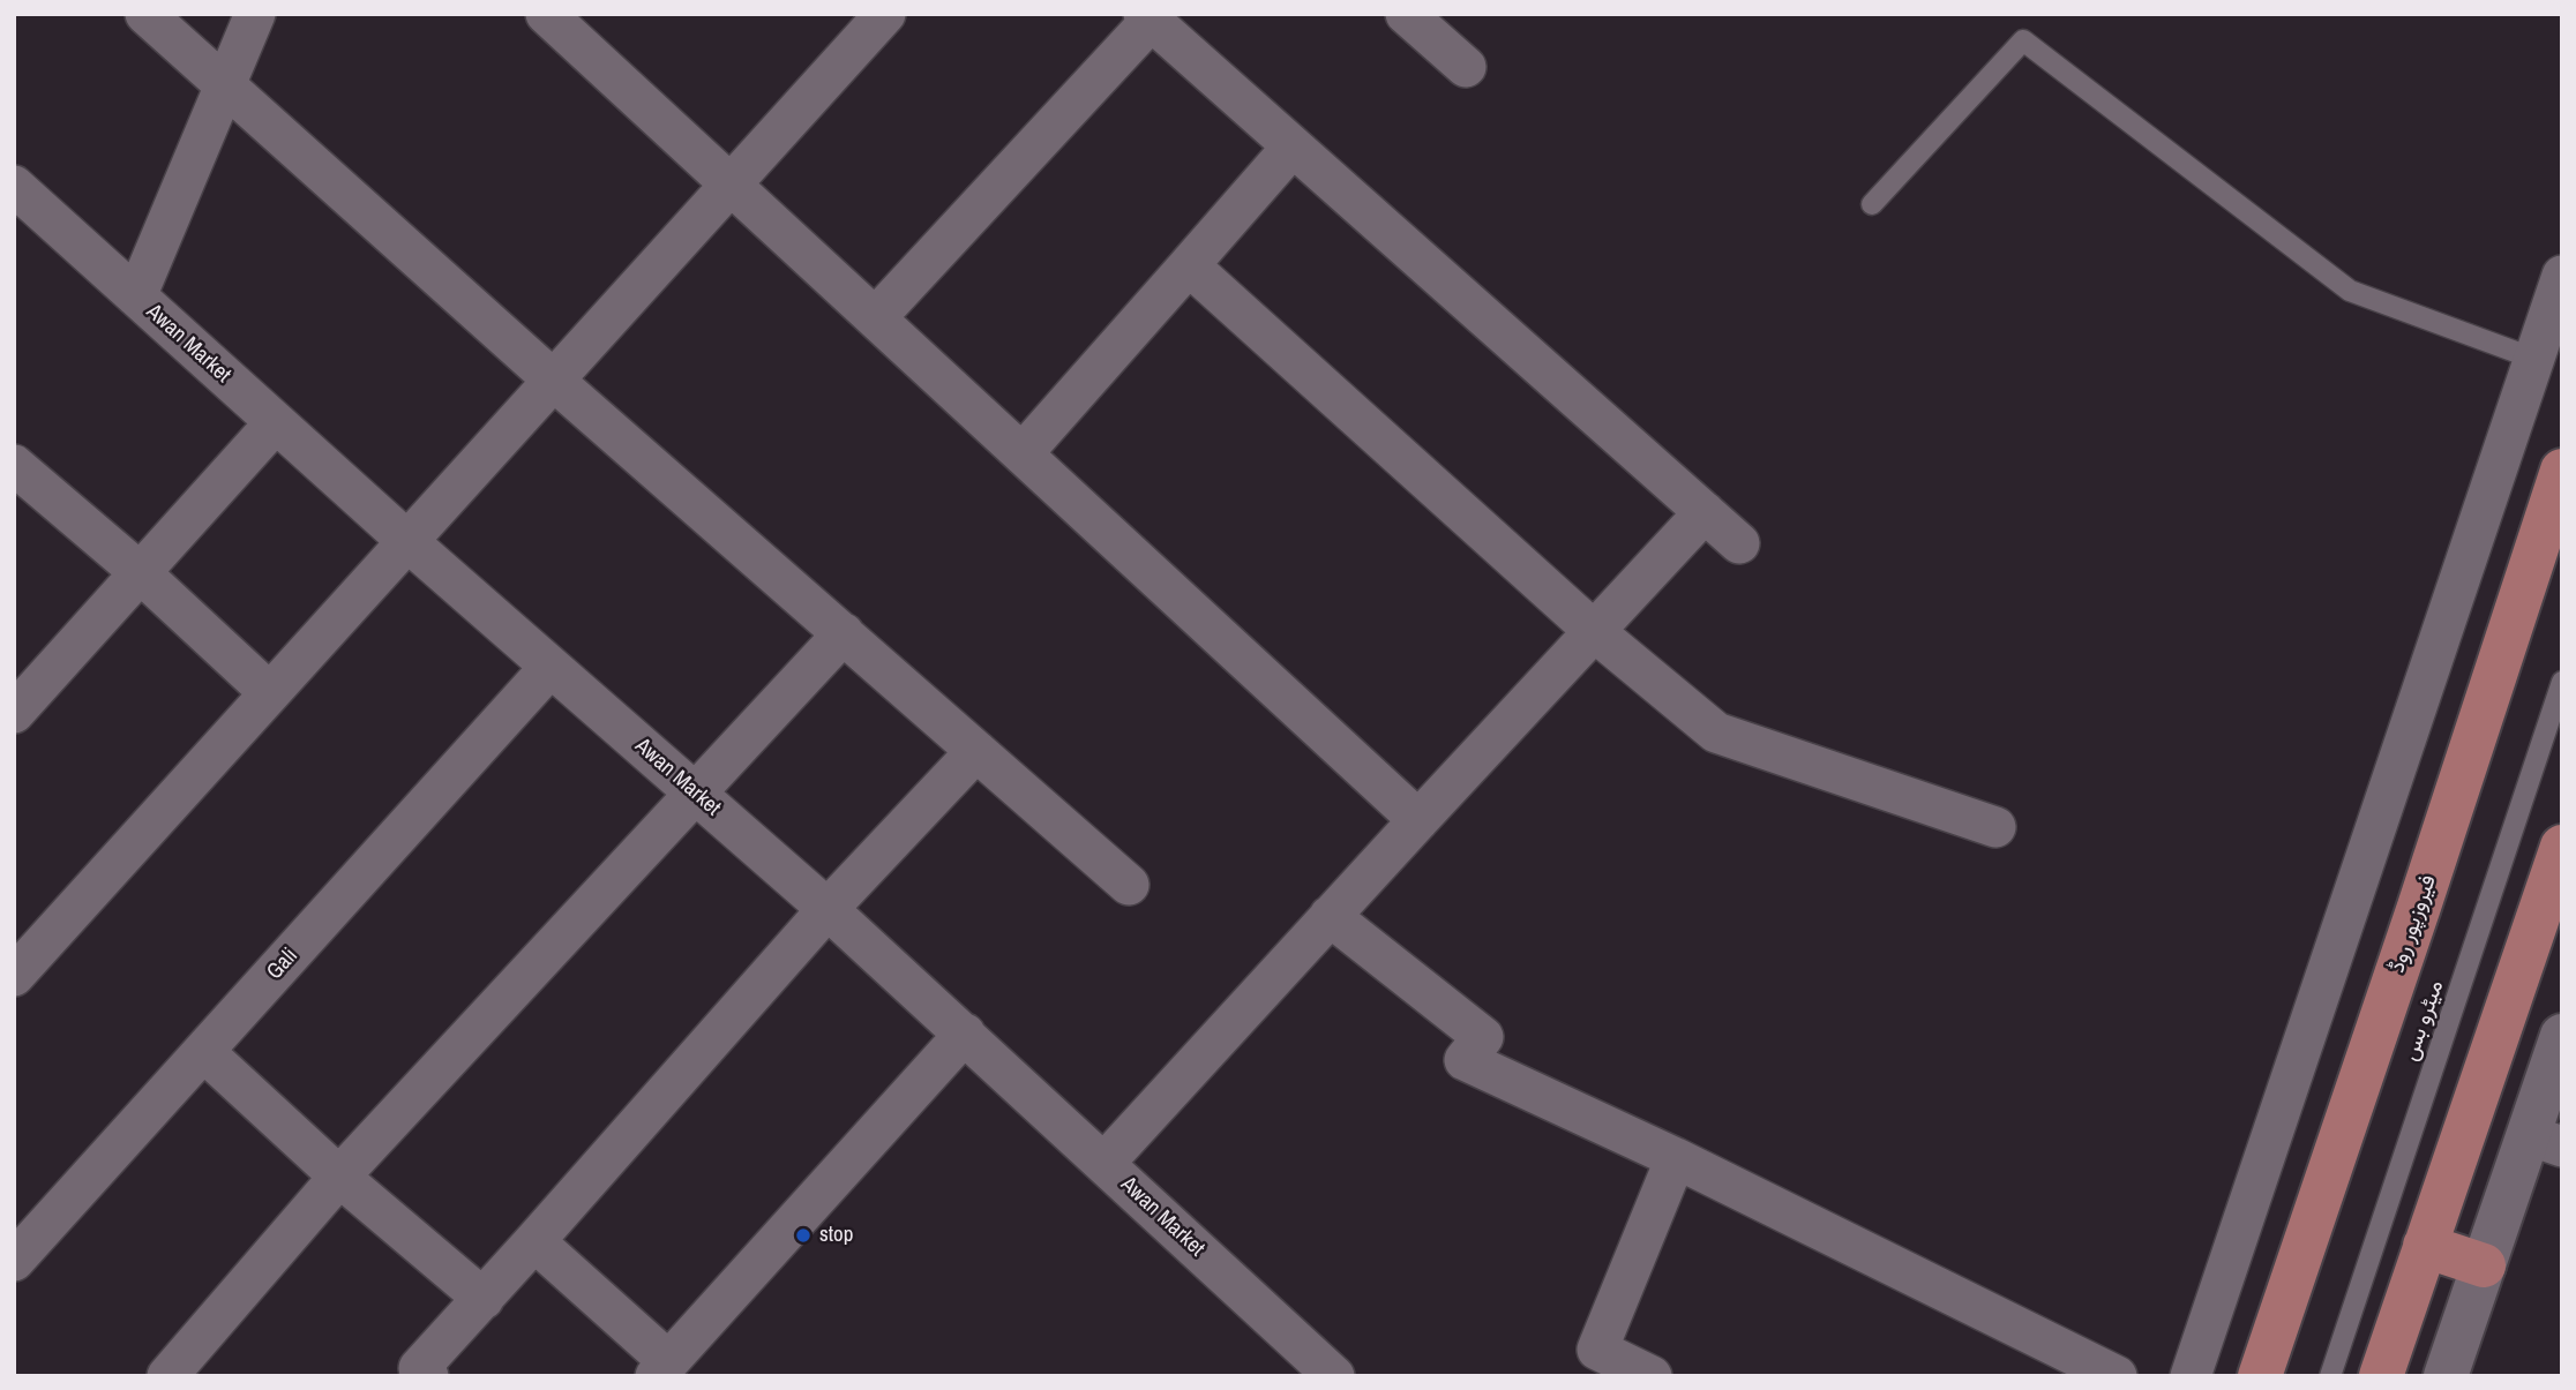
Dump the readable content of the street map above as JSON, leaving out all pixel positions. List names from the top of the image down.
{
  "streets": {
    "main road": ["فیروزپور روڈ"],
    "street": ["Awan Market", "Gali"],
    "lane": ["میٹرو بس"]
  },
  "crossings": [
    ["Awan Market", "Gali"]
  ],
  "places": ["stop"]
}
